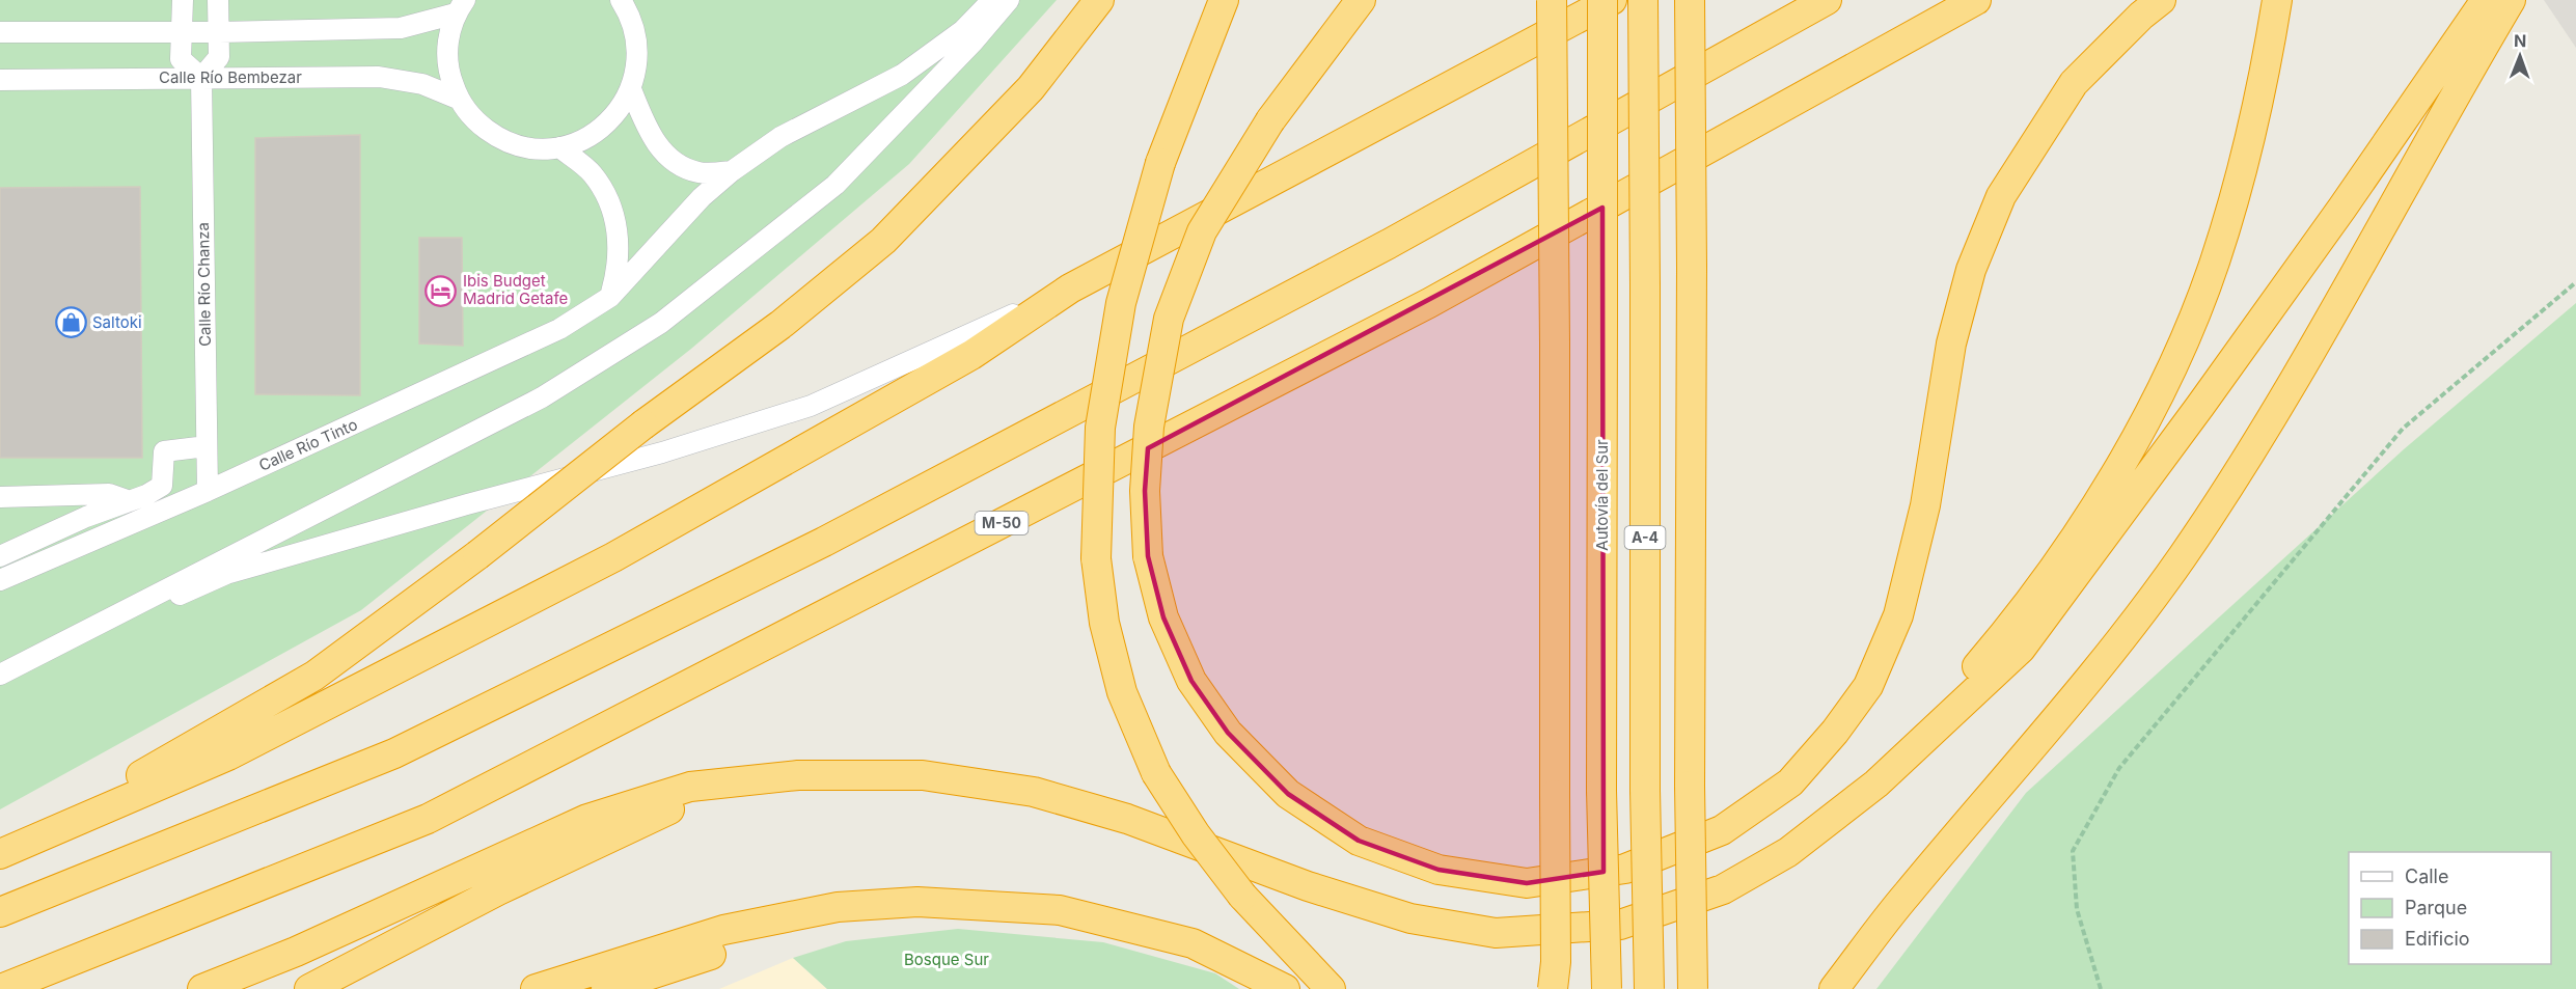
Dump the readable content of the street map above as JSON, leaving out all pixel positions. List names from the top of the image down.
{
  "streets": {
    "highway": ["Autovía del Sur", "M-50", "A-4"],
    "street": ["Calle Río Bembezar", "Calle Río Chanza", "Calle Río Tinto"]
  },
  "crossings": [
    ["Calle Río Bembezar", "Calle Río Chanza"],
    ["Calle Río Chanza", "Calle Río Tinto"]
  ],
  "parks": ["Bosque Sur"],
  "places": {
    "hotel": ["Ibis Budget Madrid Getafe"],
    "shop": ["Saltoki"]
  },
  "legend": ["Calle", "Parque", "Edificio"],
  "north": "top"
}
